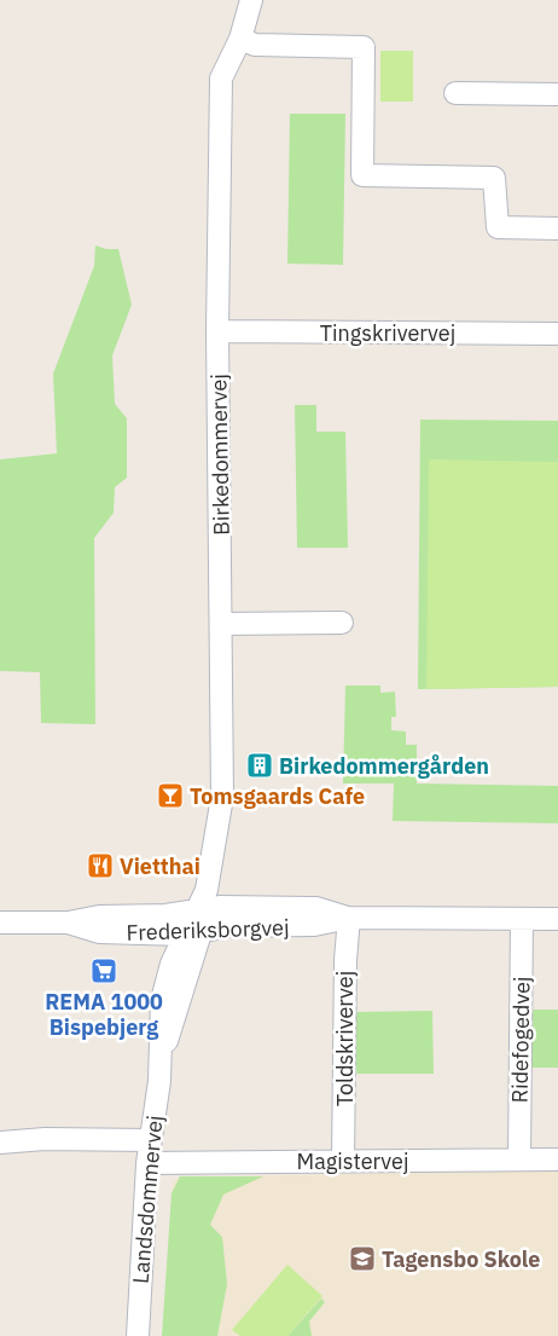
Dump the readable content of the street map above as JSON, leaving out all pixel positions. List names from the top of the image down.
{
  "streets": {
    "street": [
      "Tingskrivervej",
      "Birkedommervej",
      "Frederiksborgvej",
      "Toldskrivervej",
      "Ridefogedvej",
      "Magistervej",
      "Landsdommervej"
    ]
  },
  "crossings": [
    ["Tingskrivervej", "Birkedommervej"],
    ["Birkedommervej", "Frederiksborgvej"],
    ["Birkedommervej", "Landsdommervej"],
    ["Frederiksborgvej", "Toldskrivervej"],
    ["Frederiksborgvej", "Ridefogedvej"],
    ["Frederiksborgvej", "Landsdommervej"],
    ["Toldskrivervej", "Magistervej"],
    ["Ridefogedvej", "Magistervej"],
    ["Magistervej", "Landsdommervej"]
  ],
  "places": {
    "building": ["Birkedommergården"],
    "bar": ["Tomsgaards Cafe"],
    "restaurant": ["Vietthai"],
    "supermarket": ["REMA 1000 Bispebjerg"],
    "school or university": ["Tagensbo Skole"]
  }
}
